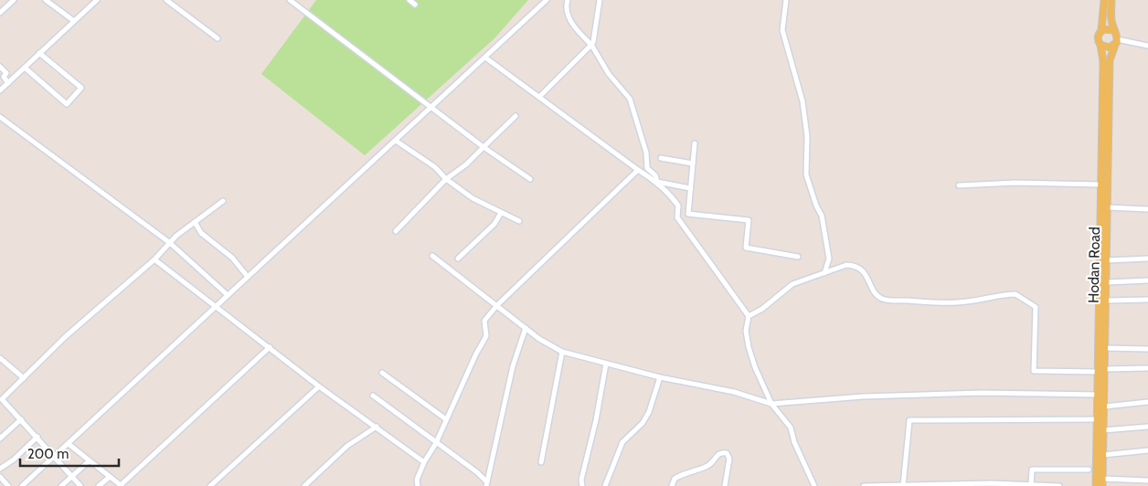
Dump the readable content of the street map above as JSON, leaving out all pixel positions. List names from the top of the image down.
{
  "streets": {
    "main road": ["Hodan Road"]
  },
  "scale_bar": "200 m"
}
